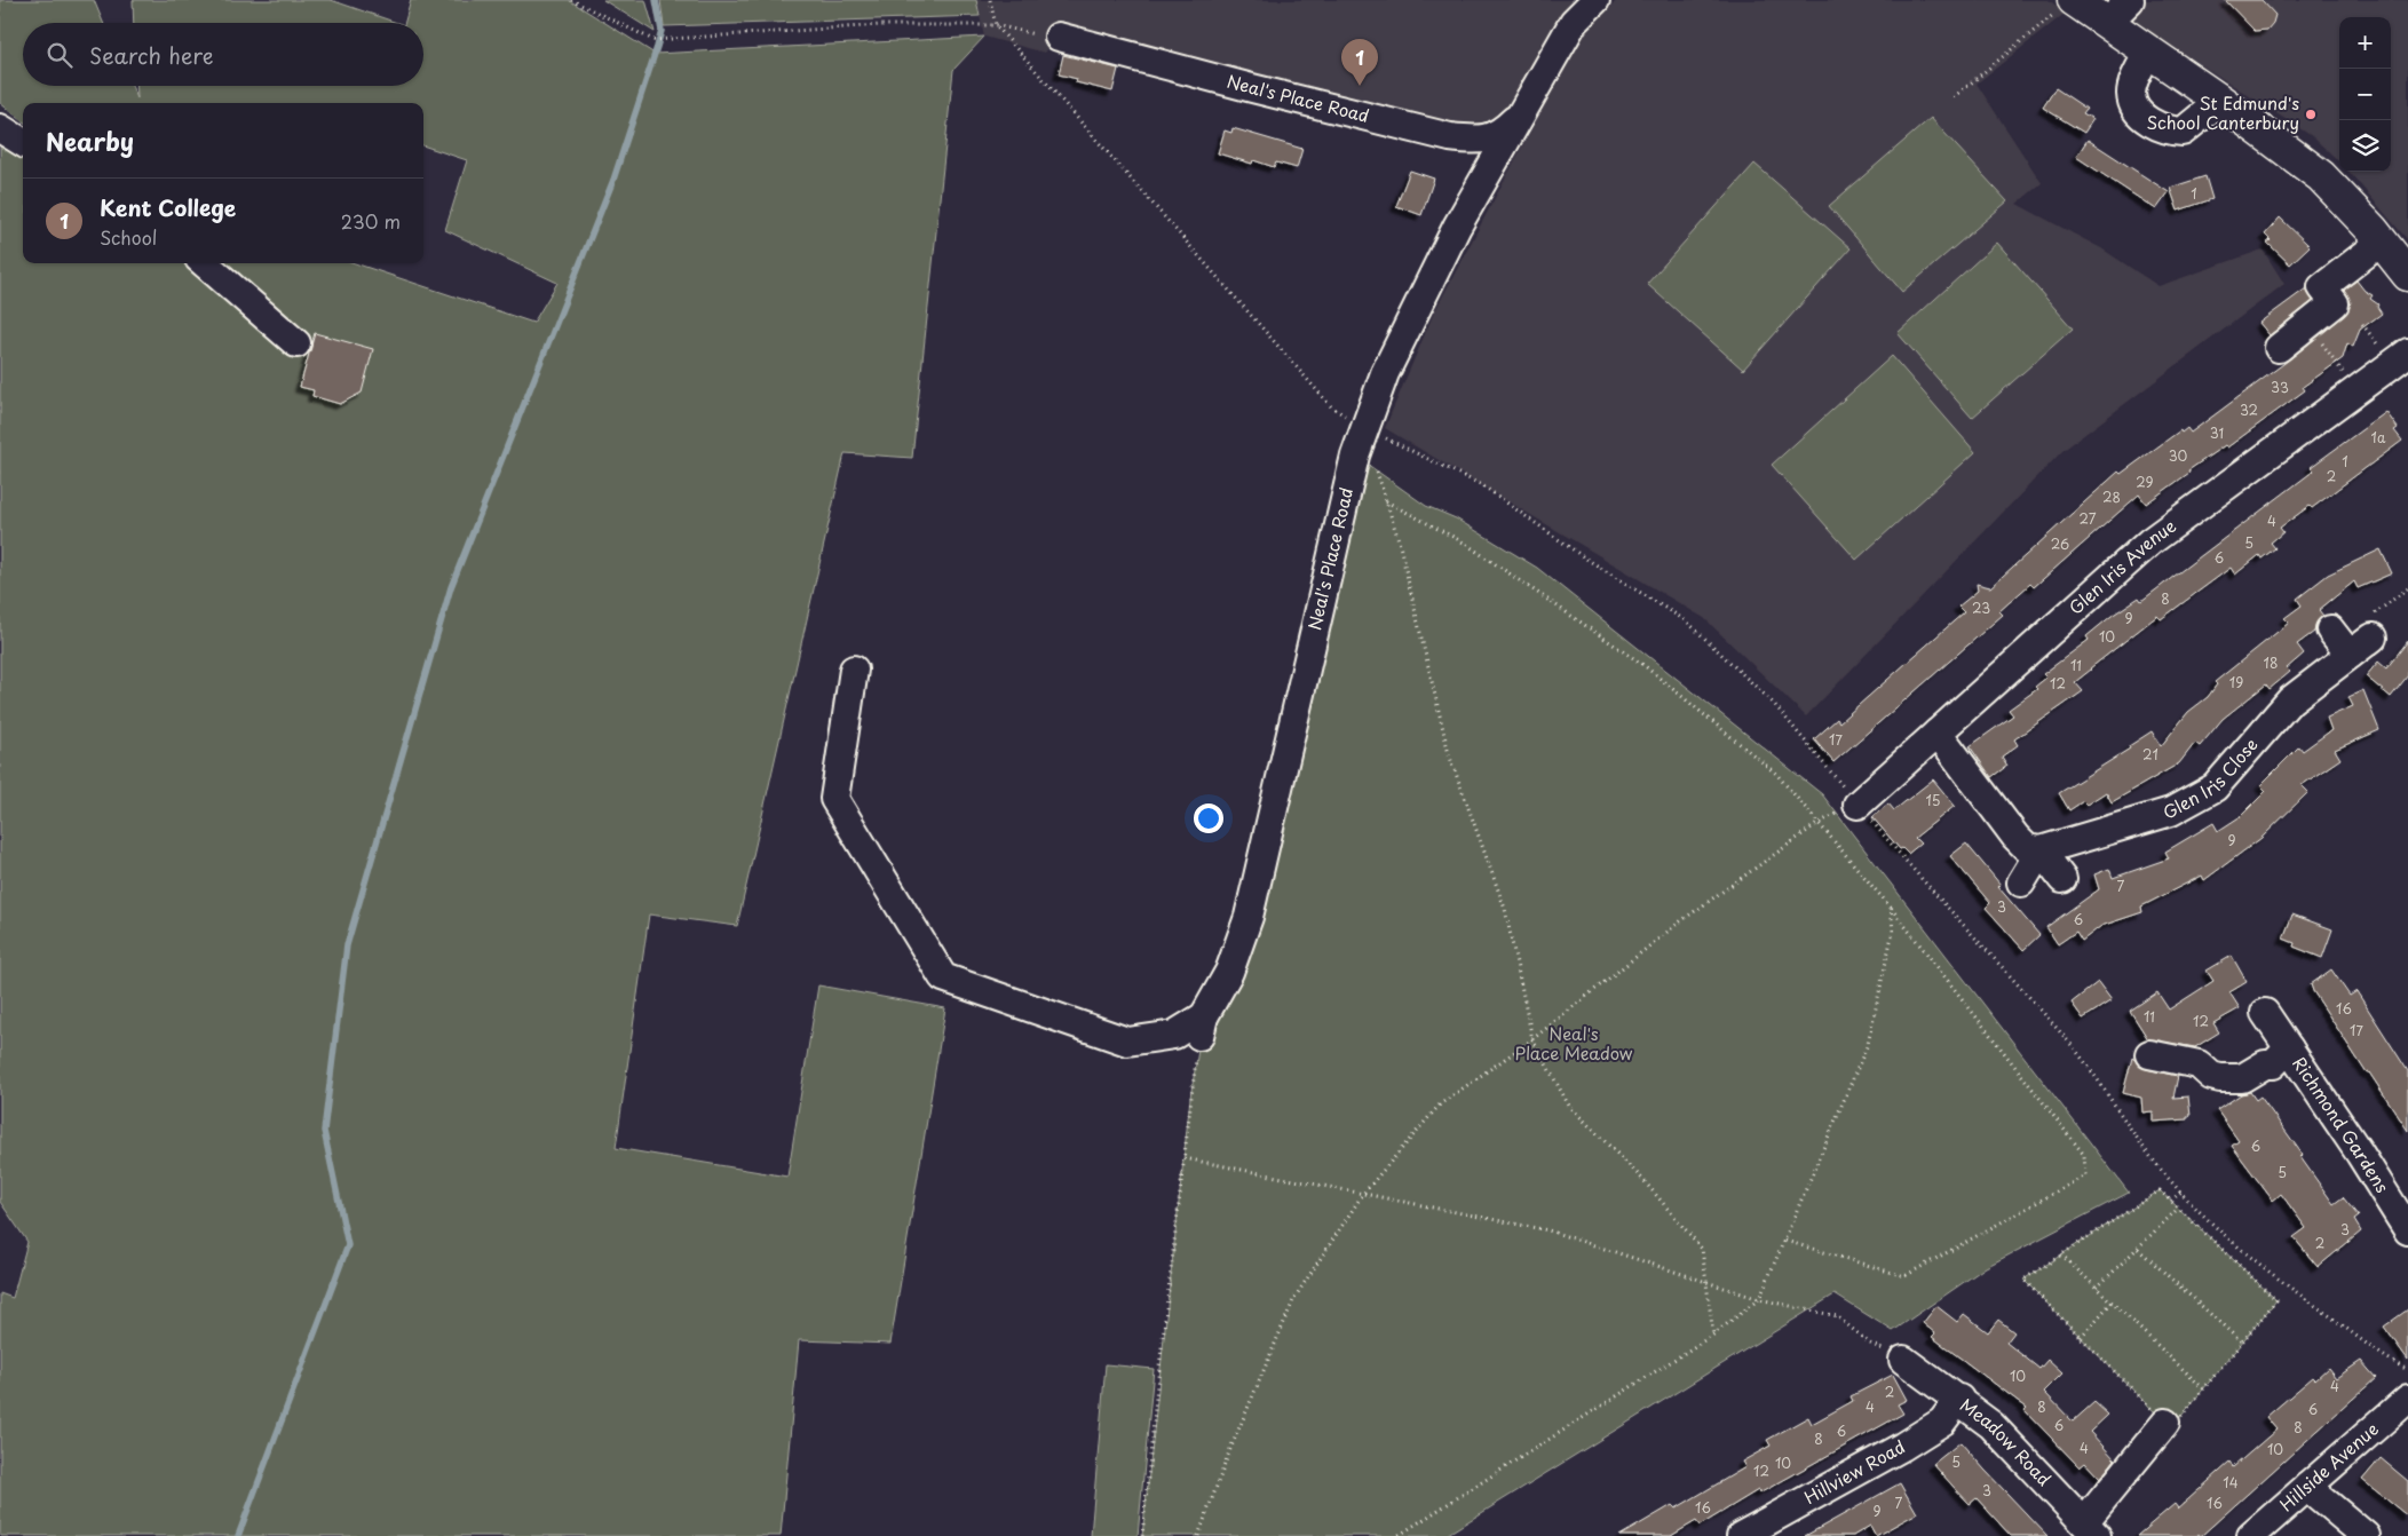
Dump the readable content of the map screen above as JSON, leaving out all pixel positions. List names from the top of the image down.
{
  "streets": {
    "street": [
      "Neal's Place Road",
      "Glen Iris Avenue",
      "Glen Iris Close",
      "Richmond Gardens",
      "Meadow Road",
      "Hillside Avenue",
      "Hillview Road"
    ]
  },
  "crossings": [
    ["Meadow Road", "Hillview Road"]
  ],
  "parks": ["Neal's Place Meadow"],
  "places": ["St Edmund's School Canterbury"],
  "house_numbers": [
    "1",
    "33",
    "32",
    "31",
    "1a",
    "30",
    "1",
    "2",
    "29",
    "28",
    "27",
    "4",
    "5",
    "26",
    "6",
    "8",
    "23",
    "9",
    "10",
    "18",
    "11",
    "19",
    "12",
    "17",
    "21",
    "15",
    "9",
    "7",
    "3",
    "6",
    "16",
    "11",
    "12",
    "17",
    "6",
    "5",
    "3",
    "2",
    "10",
    "4",
    "2",
    "4",
    "8",
    "6",
    "6",
    "8",
    "6",
    "8",
    "4",
    "10",
    "5",
    "10",
    "12",
    "14",
    "3",
    "7",
    "16",
    "16",
    "9"
  ],
  "page": {
    "map_buttons": ["+", "−"],
    "search": "Search here",
    "pins": "1",
    "heading": "Nearby",
    "list": [
      {
        "mark": "1",
        "name": "Kent College",
        "note": "School",
        "value": "230 m"
      }
    ]
  }
}
